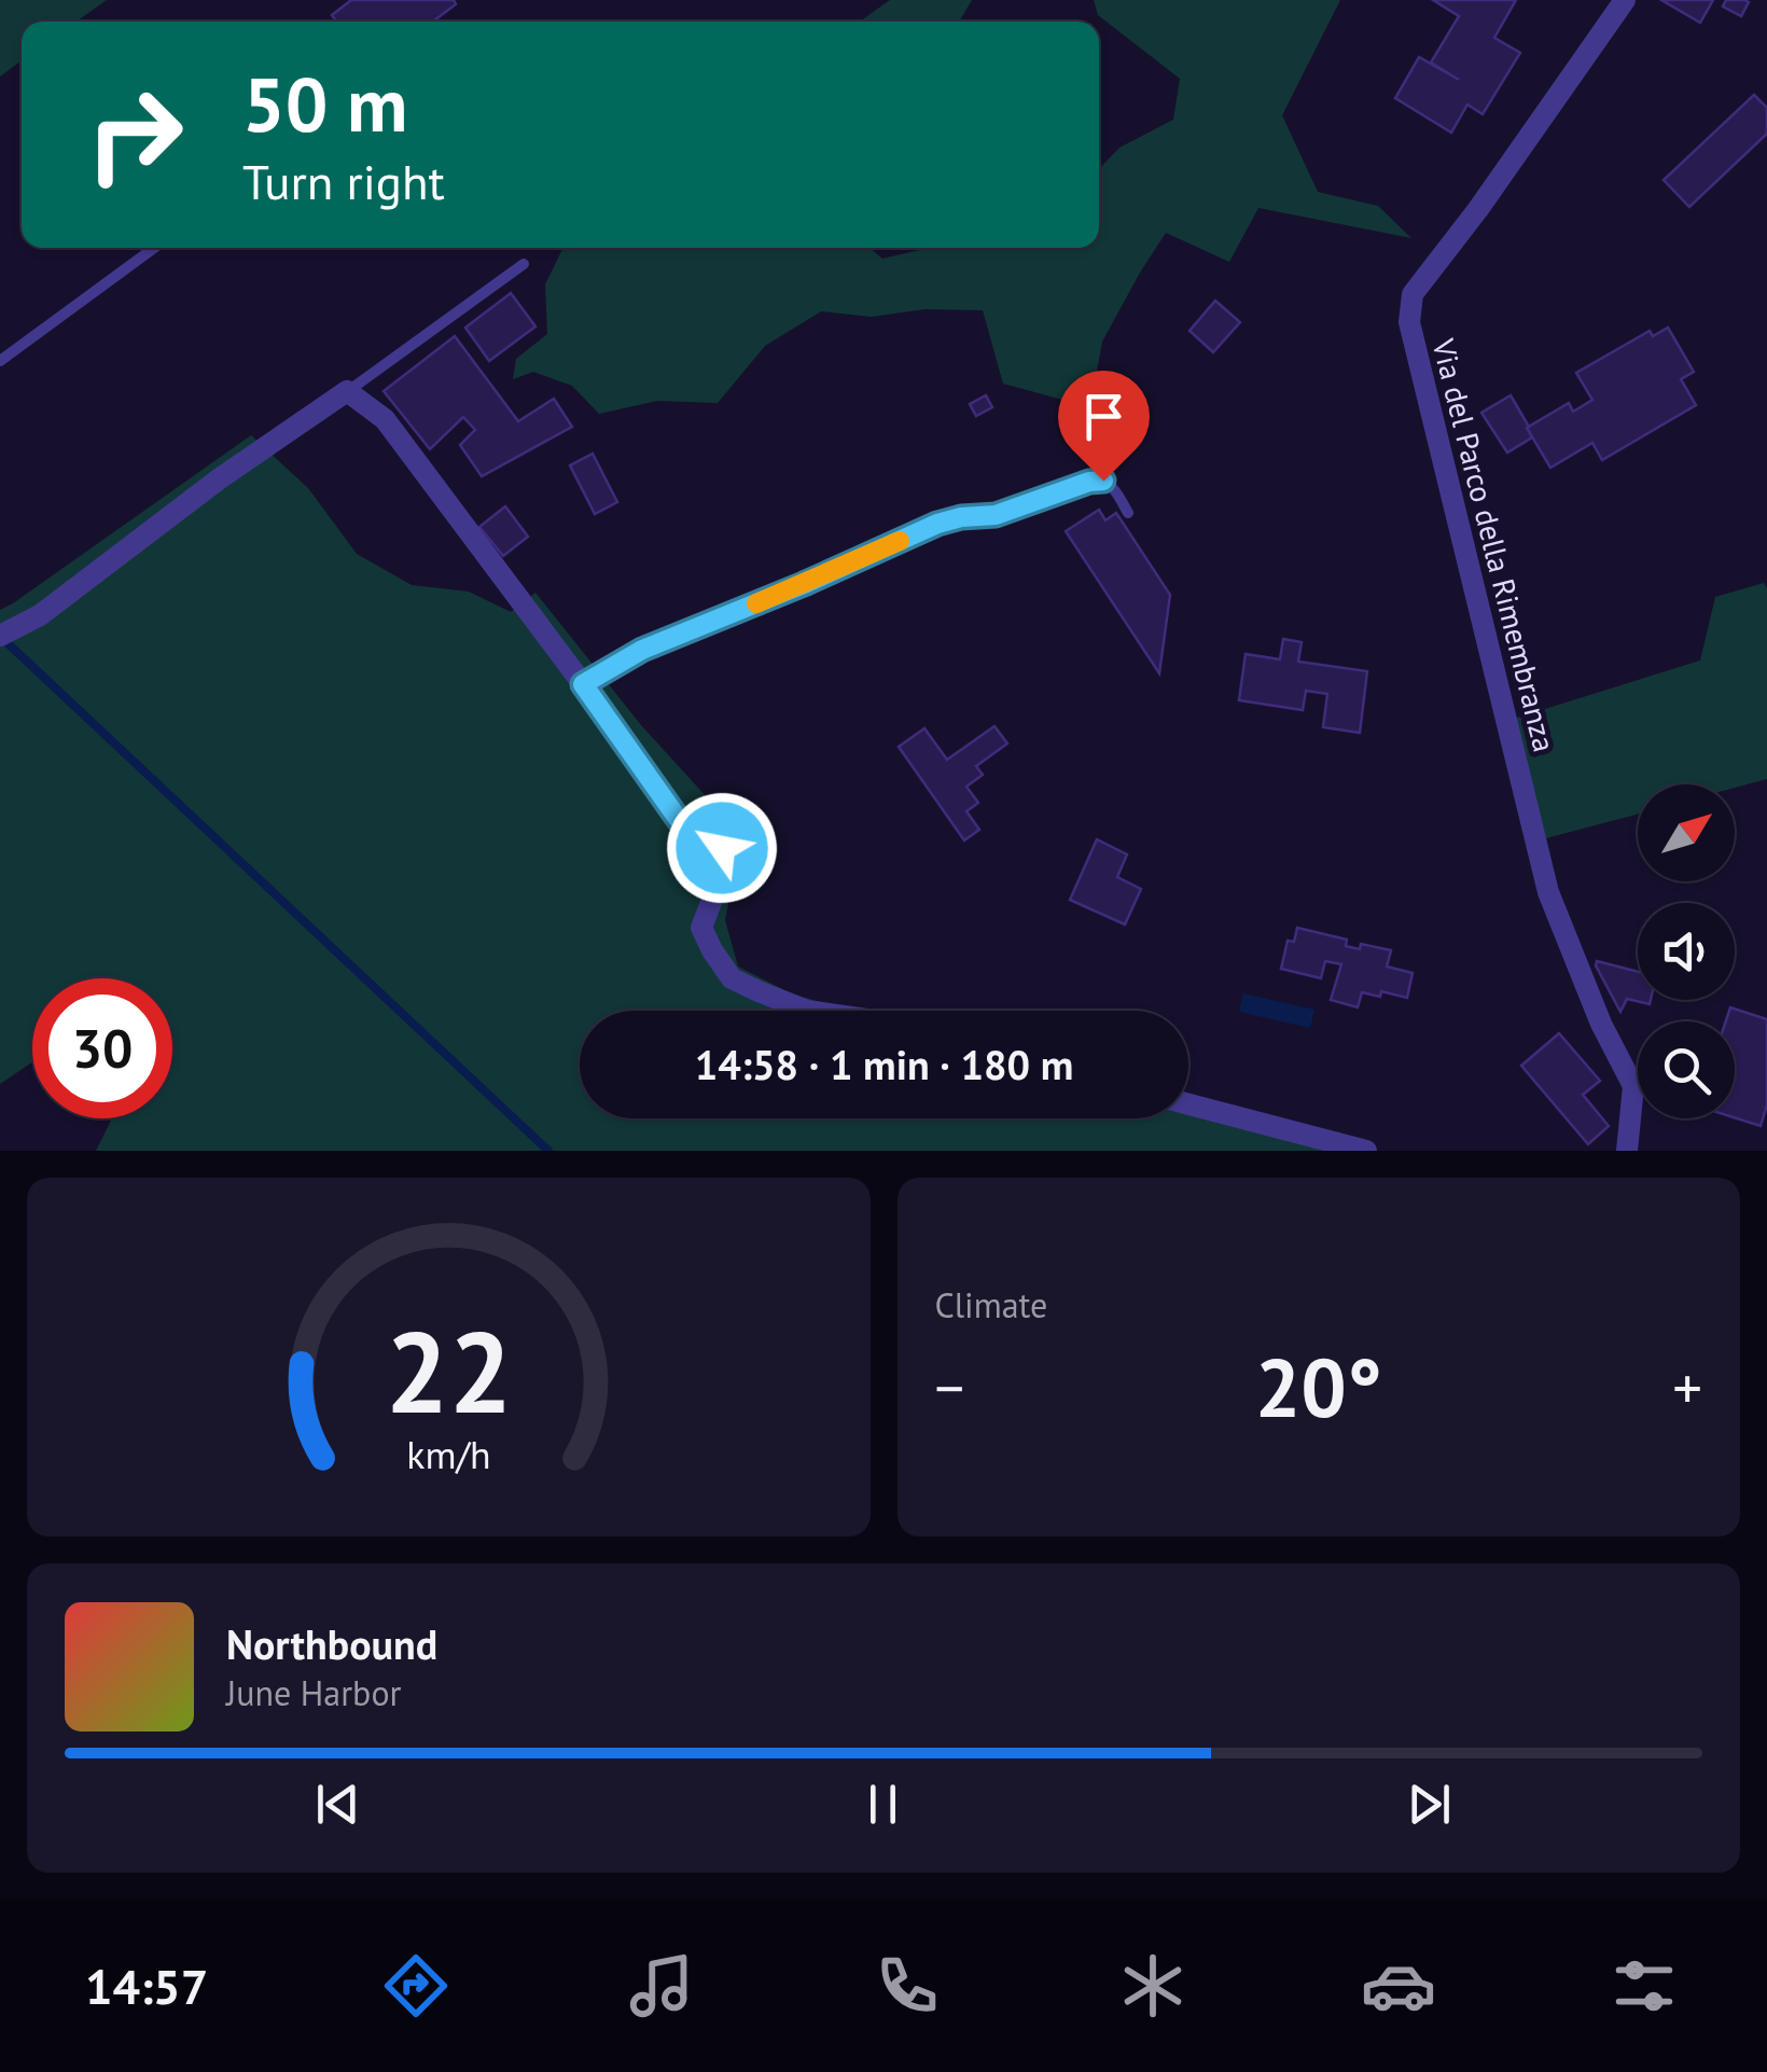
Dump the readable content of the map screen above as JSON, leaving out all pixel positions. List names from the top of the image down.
{
  "streets": {
    "street": ["Via del Parco della Rimembranza"]
  },
  "north": "top right",
  "page": {
    "turn": ["50 m", "Turn right"],
    "limit": "30",
    "trip": "14:58 · 1 min · 180 m",
    "tile": "Climate",
    "heat": ["−", "20°", "+"],
    "song": ["Northbound", "June Harbor"],
    "tabs": "14:57",
    "gauge": ["22", "km/h"]
  }
}
